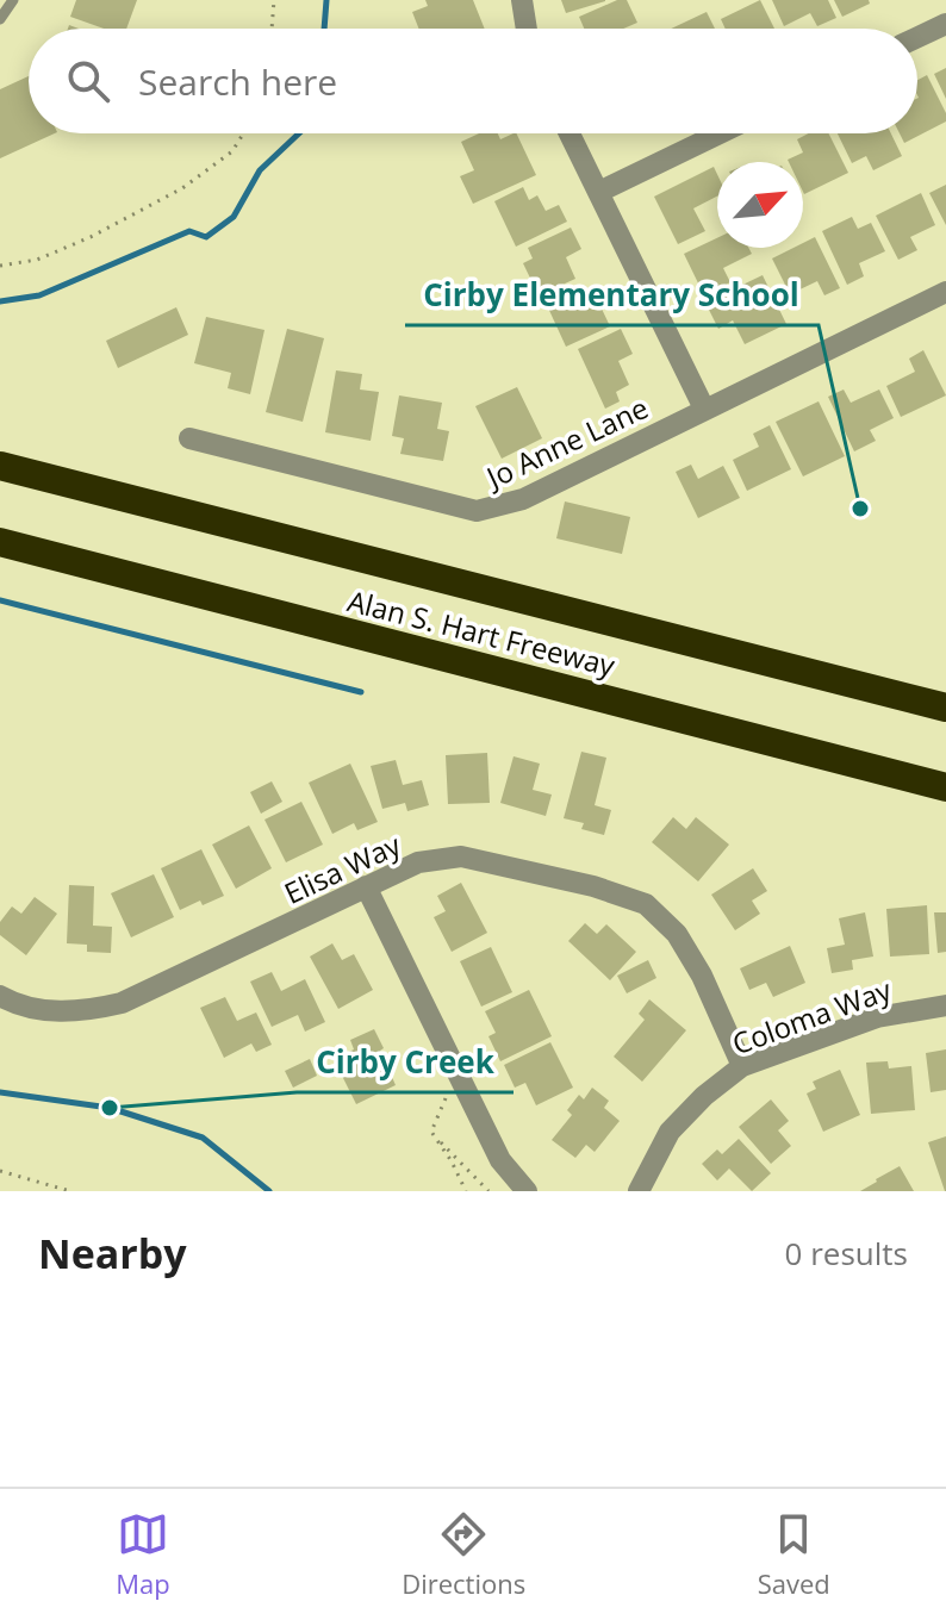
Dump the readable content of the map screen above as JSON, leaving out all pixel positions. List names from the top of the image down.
{
  "streets": {
    "highway": ["Alan S. Hart Freeway"],
    "street": ["Jo Anne Lane", "Elisa Way", "Coloma Way"]
  },
  "crossings": [
    ["Elisa Way", "Coloma Way"]
  ],
  "places": ["Cirby Elementary School", "Cirby Creek"],
  "north": "top right",
  "page": {
    "search": "Search here",
    "heading": ["Nearby", "0 results"],
    "nav": ["Map", "Directions", "Saved"]
  }
}
